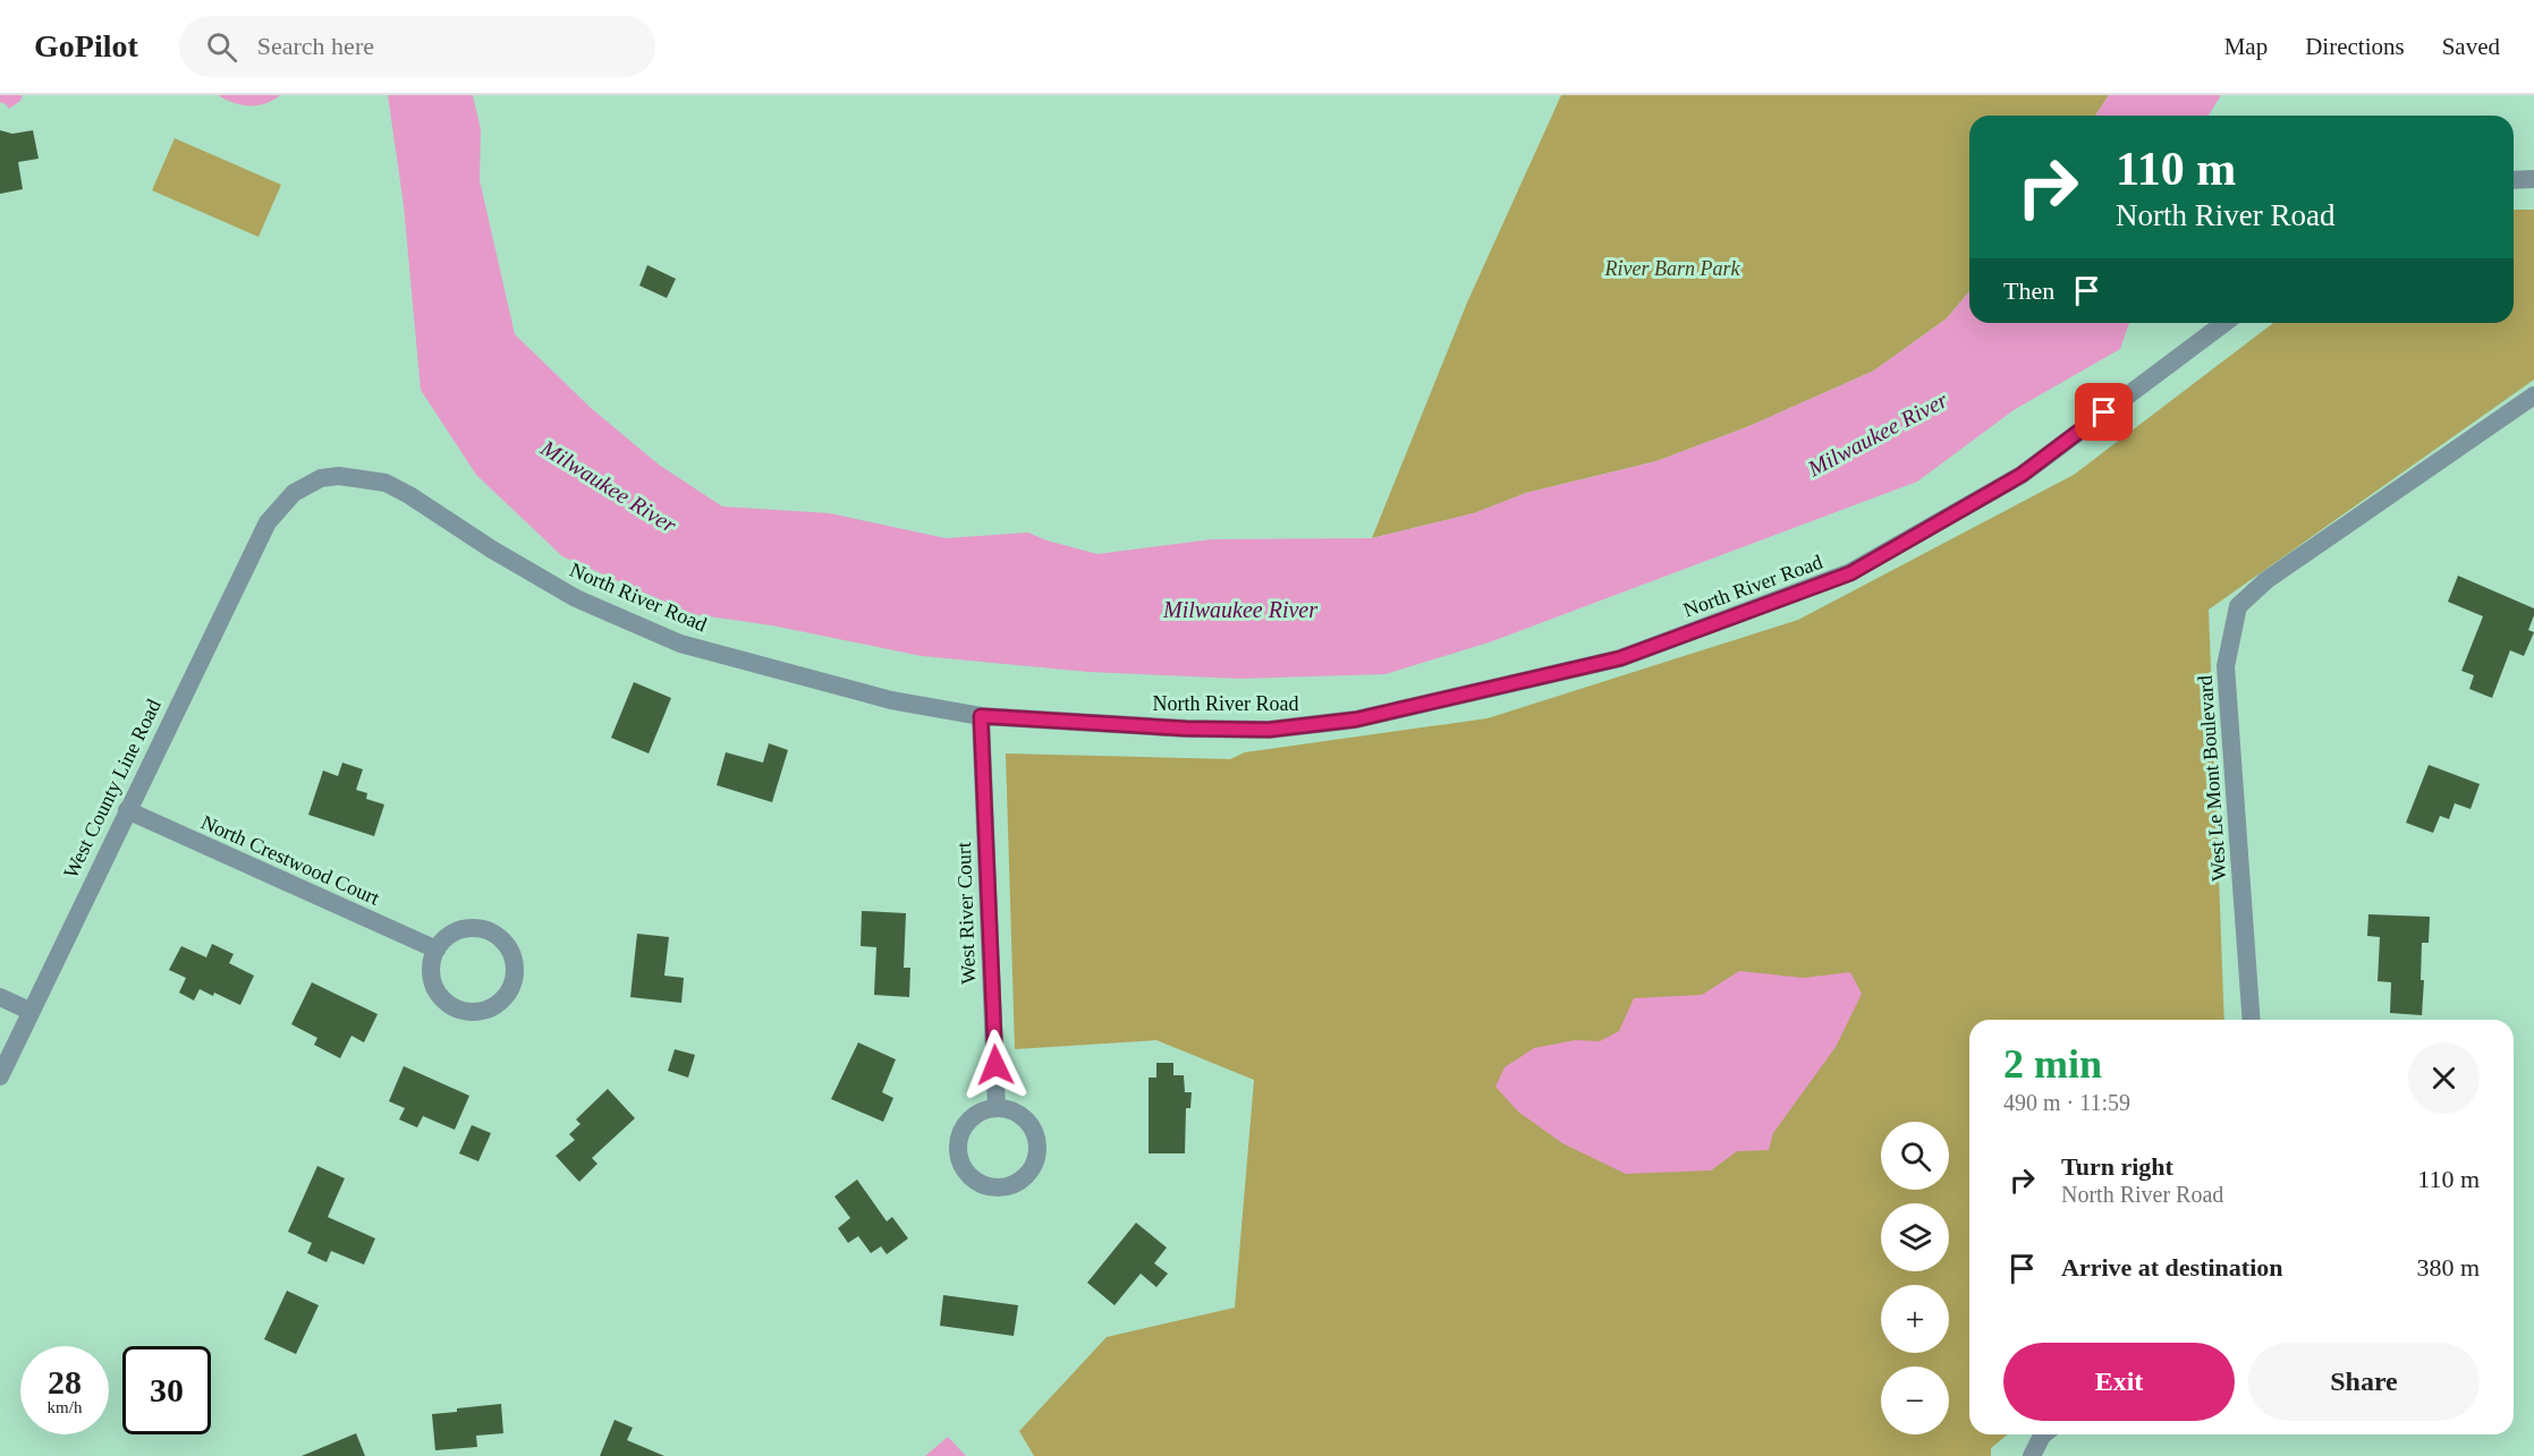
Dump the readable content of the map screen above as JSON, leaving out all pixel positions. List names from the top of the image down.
{
  "streets": {
    "street": [
      "North River Road",
      "West Le Mont Boulevard",
      "West County Line Road",
      "North Crestwood Court",
      "West River Court"
    ]
  },
  "crossings": [
    ["North River Road", "West County Line Road"],
    ["North River Road", "West River Court"],
    ["West County Line Road", "North Crestwood Court"]
  ],
  "water": ["Milwaukee River"],
  "parks": ["River Barn Park"],
  "page": {
    "header": "GoPilot",
    "search": "Search here",
    "nav": ["Map", "Directions", "Saved"],
    "turn": ["110 m", "North River Road"],
    "then": "Then",
    "heading": ["2 min", "490 m · 11:59"],
    "map_buttons": ["+", "−"],
    "list": [
      {
        "name": "Turn right",
        "note": "North River Road",
        "value": "110 m"
      },
      {
        "name": "Arrive at destination",
        "value": "380 m"
      }
    ],
    "buttons": ["Exit", "Share"],
    "speed": "28 km/h",
    "limit": "30"
  }
}
